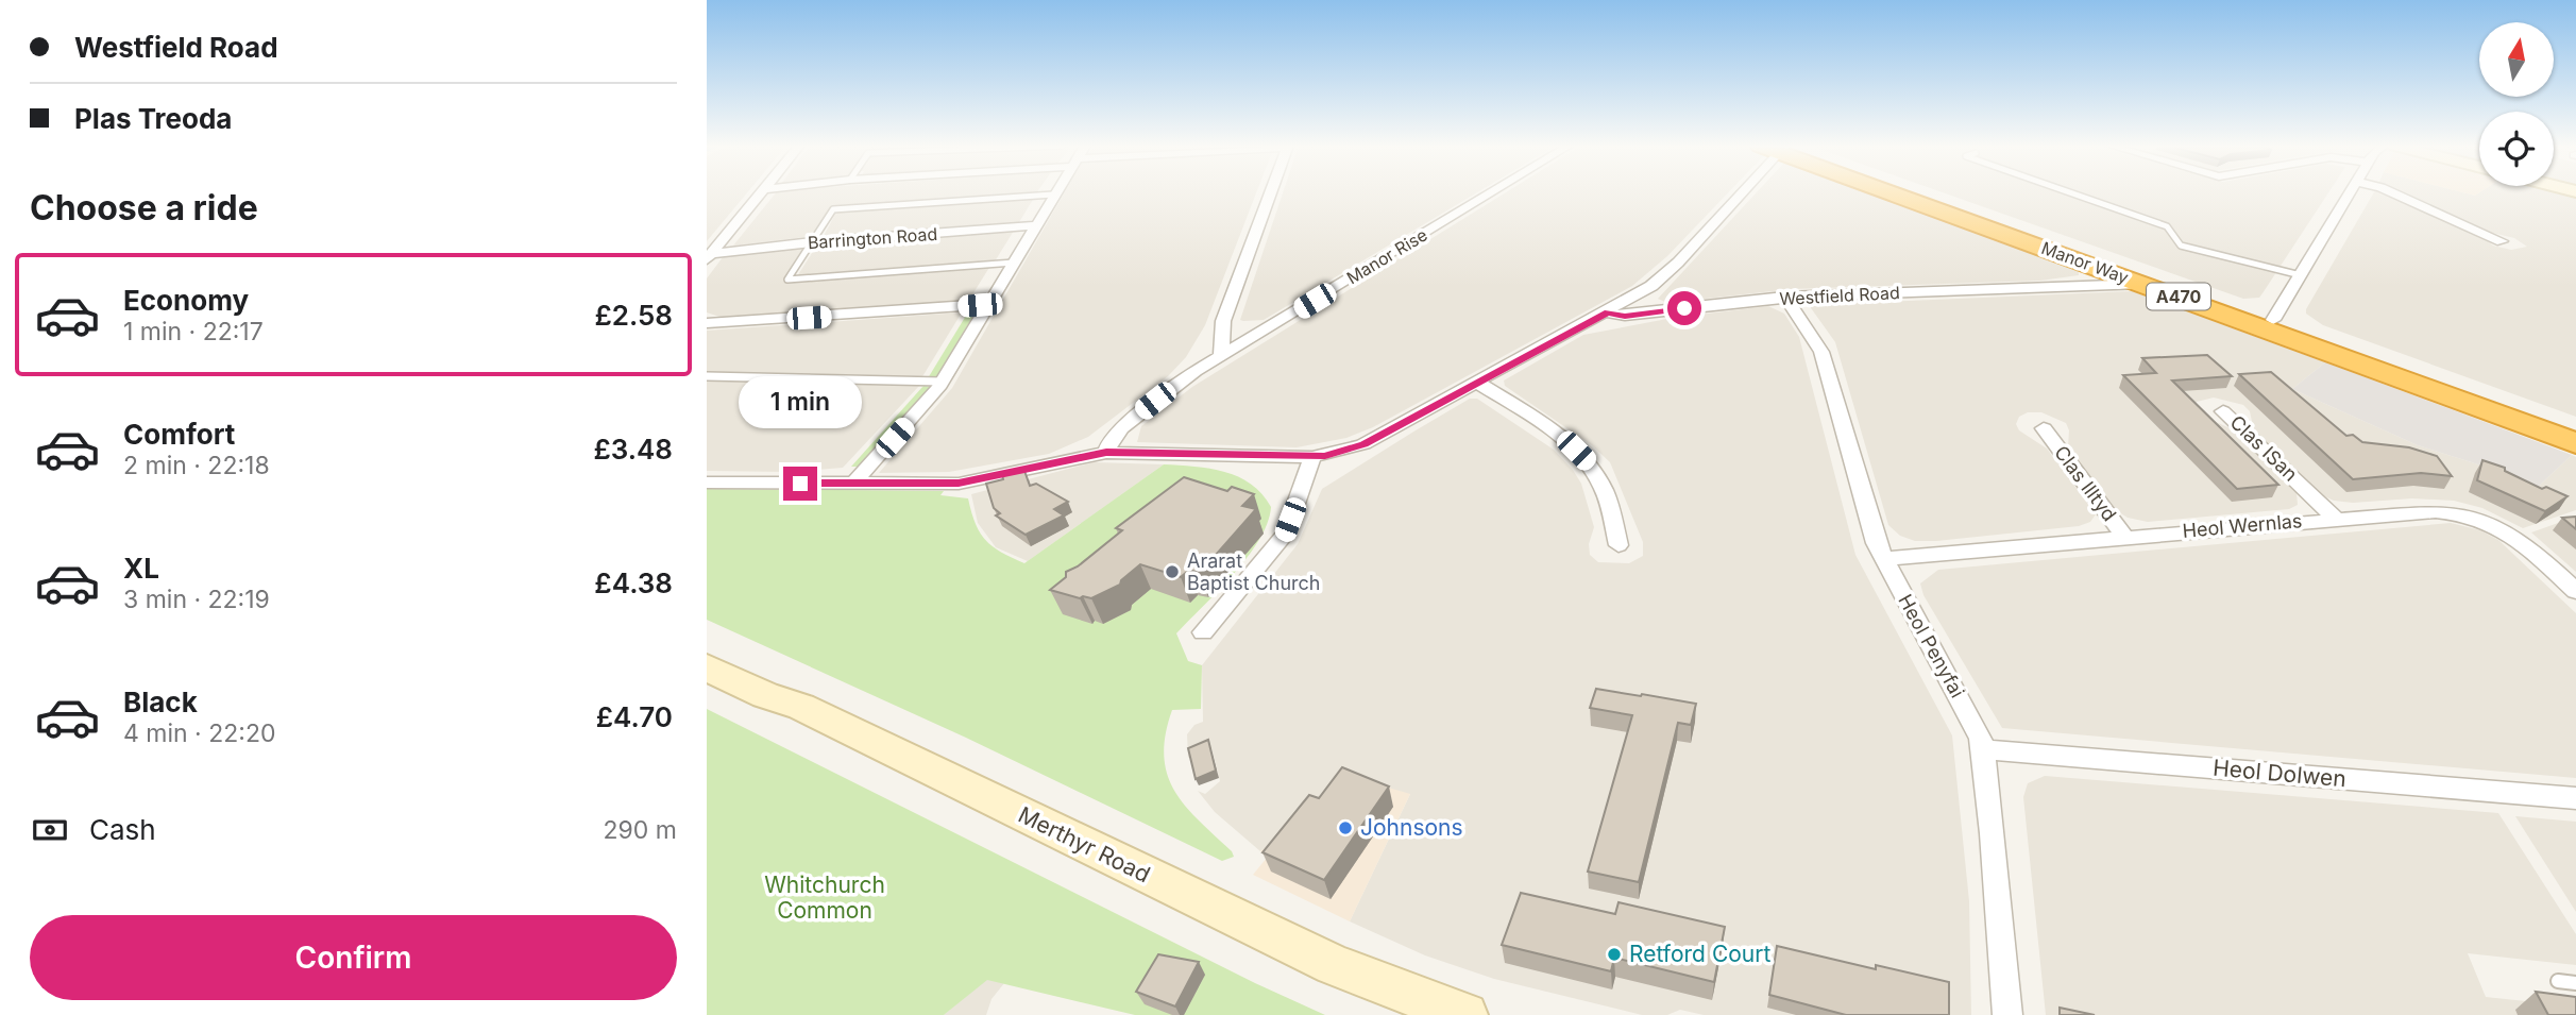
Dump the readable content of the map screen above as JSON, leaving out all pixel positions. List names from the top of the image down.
{
  "streets": {
    "highway": ["Manor Way", "A470"],
    "street": [
      "Barrington Road",
      "Manor Rise",
      "Westfield Road",
      "Clas ISan",
      "Clas Illtyd",
      "Heol Wernlas",
      "Heol Penyfai",
      "Heol Dolwen",
      "Merthyr Road"
    ]
  },
  "crossings": [
    ["Manor Way", "Westfield Road"],
    ["Westfield Road", "Heol Penyfai"],
    ["Clas ISan", "Heol Wernlas"],
    ["Clas Illtyd", "Heol Wernlas"],
    ["Heol Wernlas", "Heol Penyfai"],
    ["Heol Penyfai", "Heol Dolwen"]
  ],
  "parks": ["Whitchurch Common"],
  "places": ["Ararat Baptist Church", "Johnsons", "Retford Court"],
  "north": "top",
  "page": {
    "banner": ["Westfield Road", "Plas Treoda"],
    "heading": "Choose a ride",
    "list": [
      {
        "name": "Economy",
        "note": "1 min · 22:17",
        "value": "£2.58"
      },
      {
        "name": "Comfort",
        "note": "2 min · 22:18",
        "value": "£3.48"
      },
      {
        "name": "XL",
        "note": "3 min · 22:19",
        "value": "£4.38"
      },
      {
        "name": "Black",
        "note": "4 min · 22:20",
        "value": "£4.70"
      }
    ],
    "bubble": "1 min",
    "pay": ["Cash", "290 m"],
    "buttons": "Confirm"
  }
}
